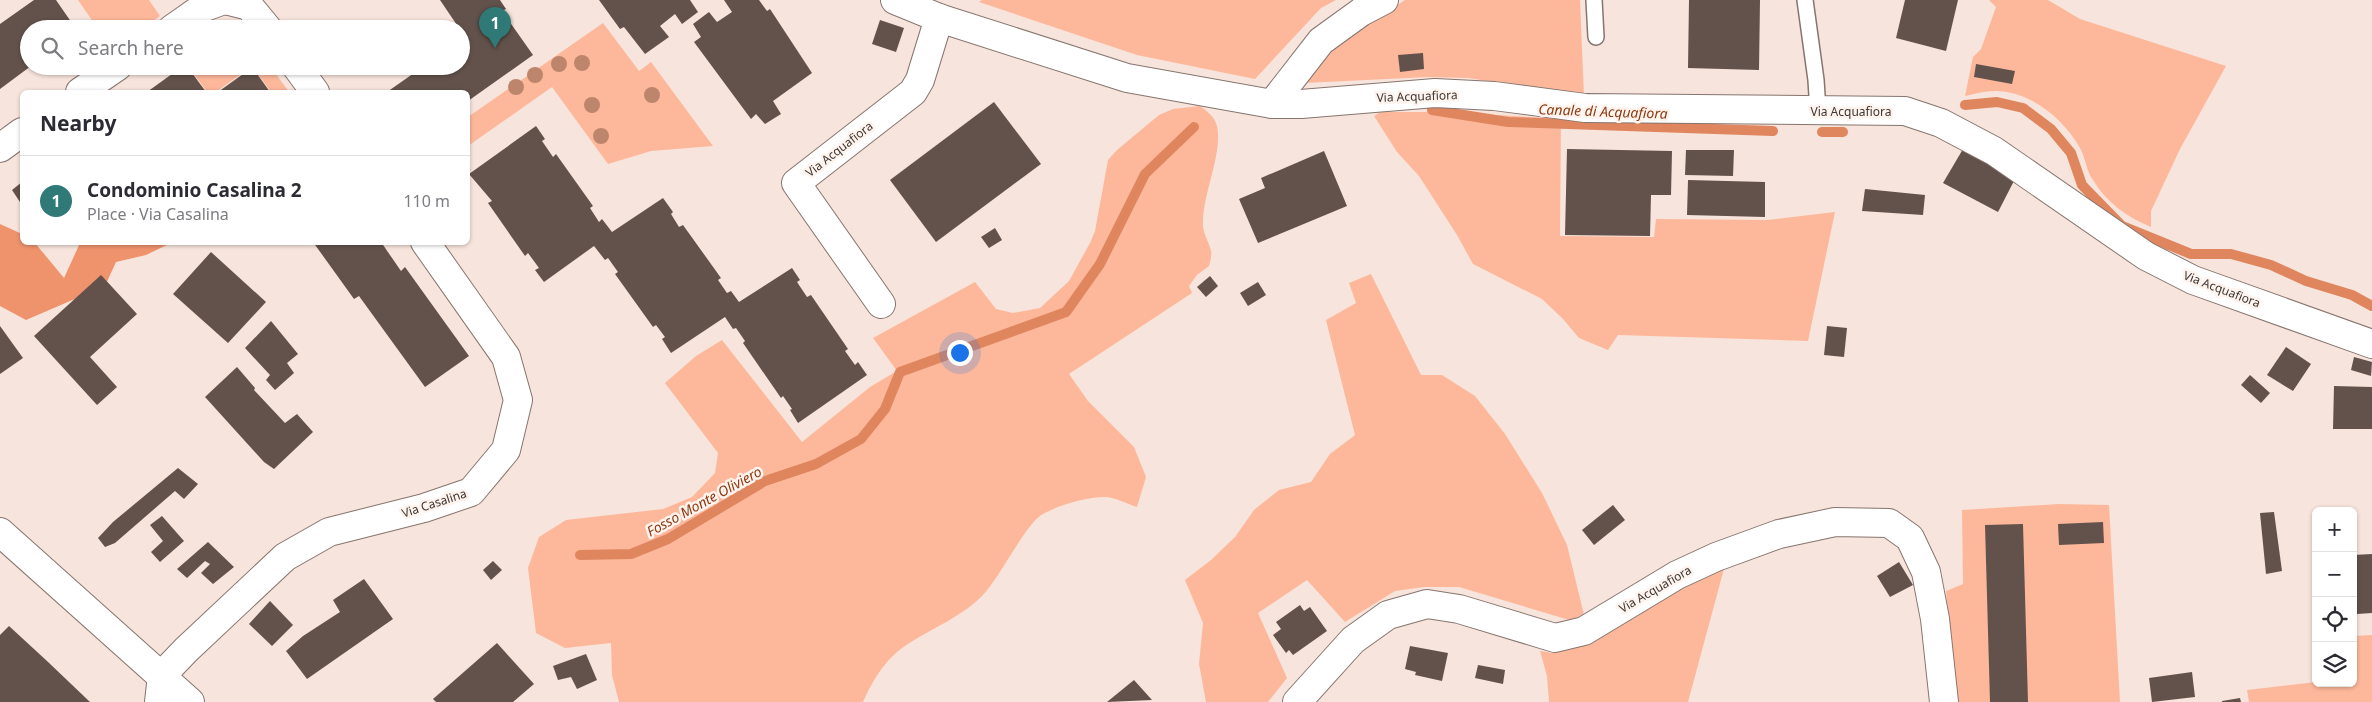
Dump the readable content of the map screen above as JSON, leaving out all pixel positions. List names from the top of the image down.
{
  "streets": {
    "street": ["Via Acquafiora", "Via Casalina"]
  },
  "water": ["Canale di Acquafiora", "Fosso Monte Oliviero"],
  "page": {
    "pins": "1",
    "search": "Search here",
    "heading": "Nearby",
    "list": [
      {
        "mark": "1",
        "name": "Condominio Casalina 2",
        "note": "Place · Via Casalina",
        "value": "110 m"
      }
    ],
    "map_buttons": ["+", "−"]
  }
}
